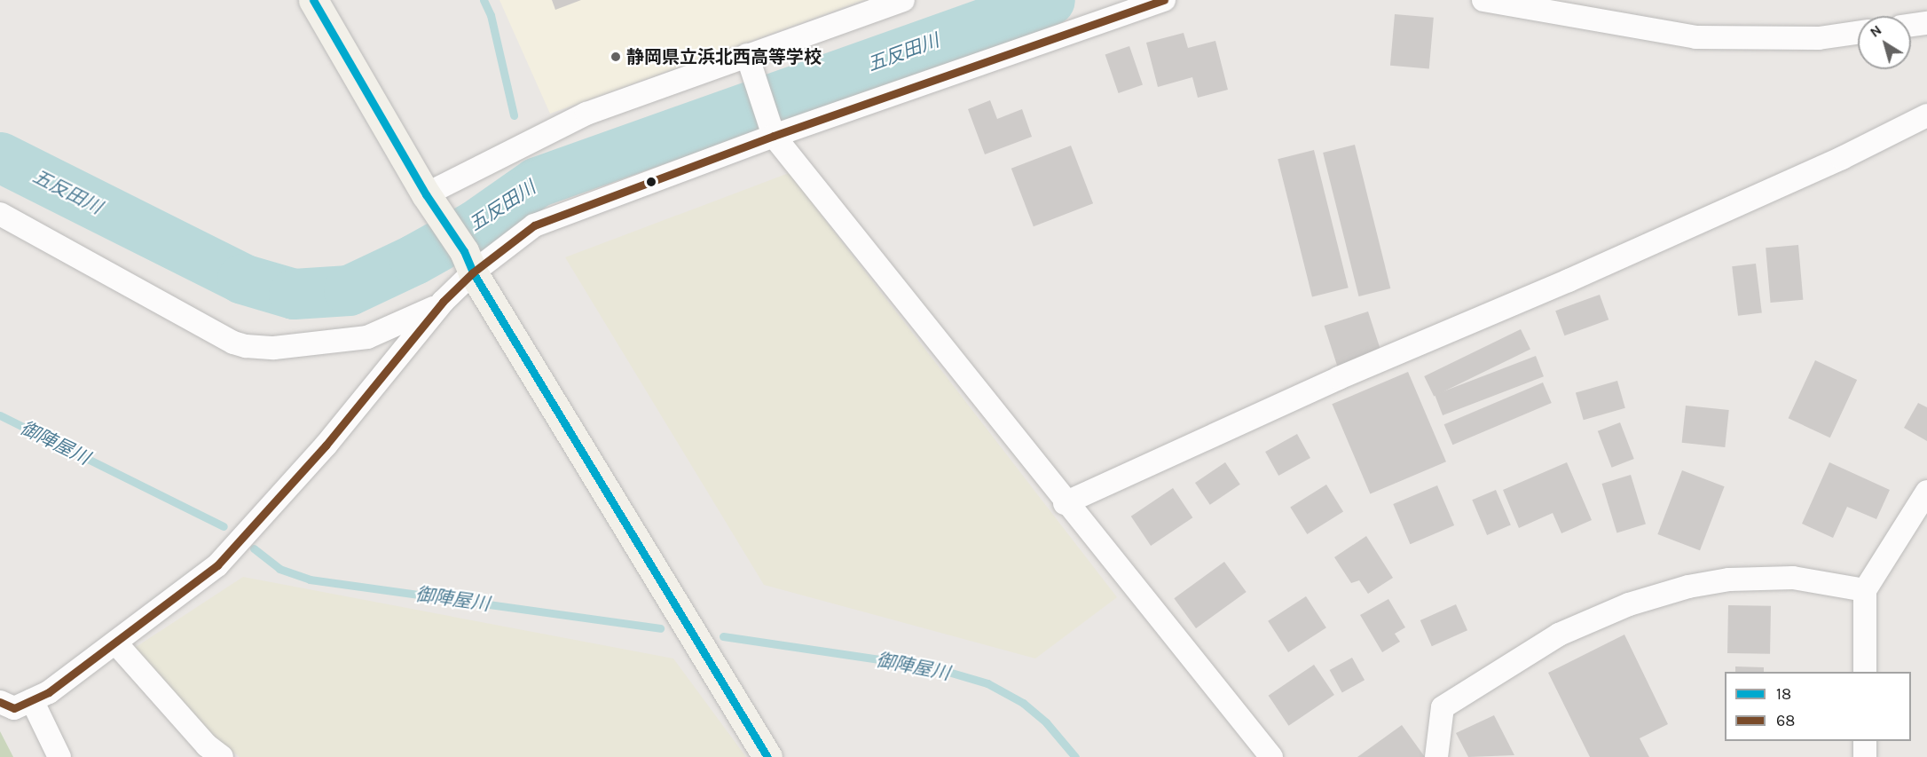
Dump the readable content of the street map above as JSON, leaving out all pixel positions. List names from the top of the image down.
{
  "water": ["五反田川", "御陣屋川"],
  "places": ["静岡県立浜北西高等学校"],
  "lines": ["transit line 18", "transit line 68"],
  "legend": ["18", "68"],
  "north": "top left"
}
